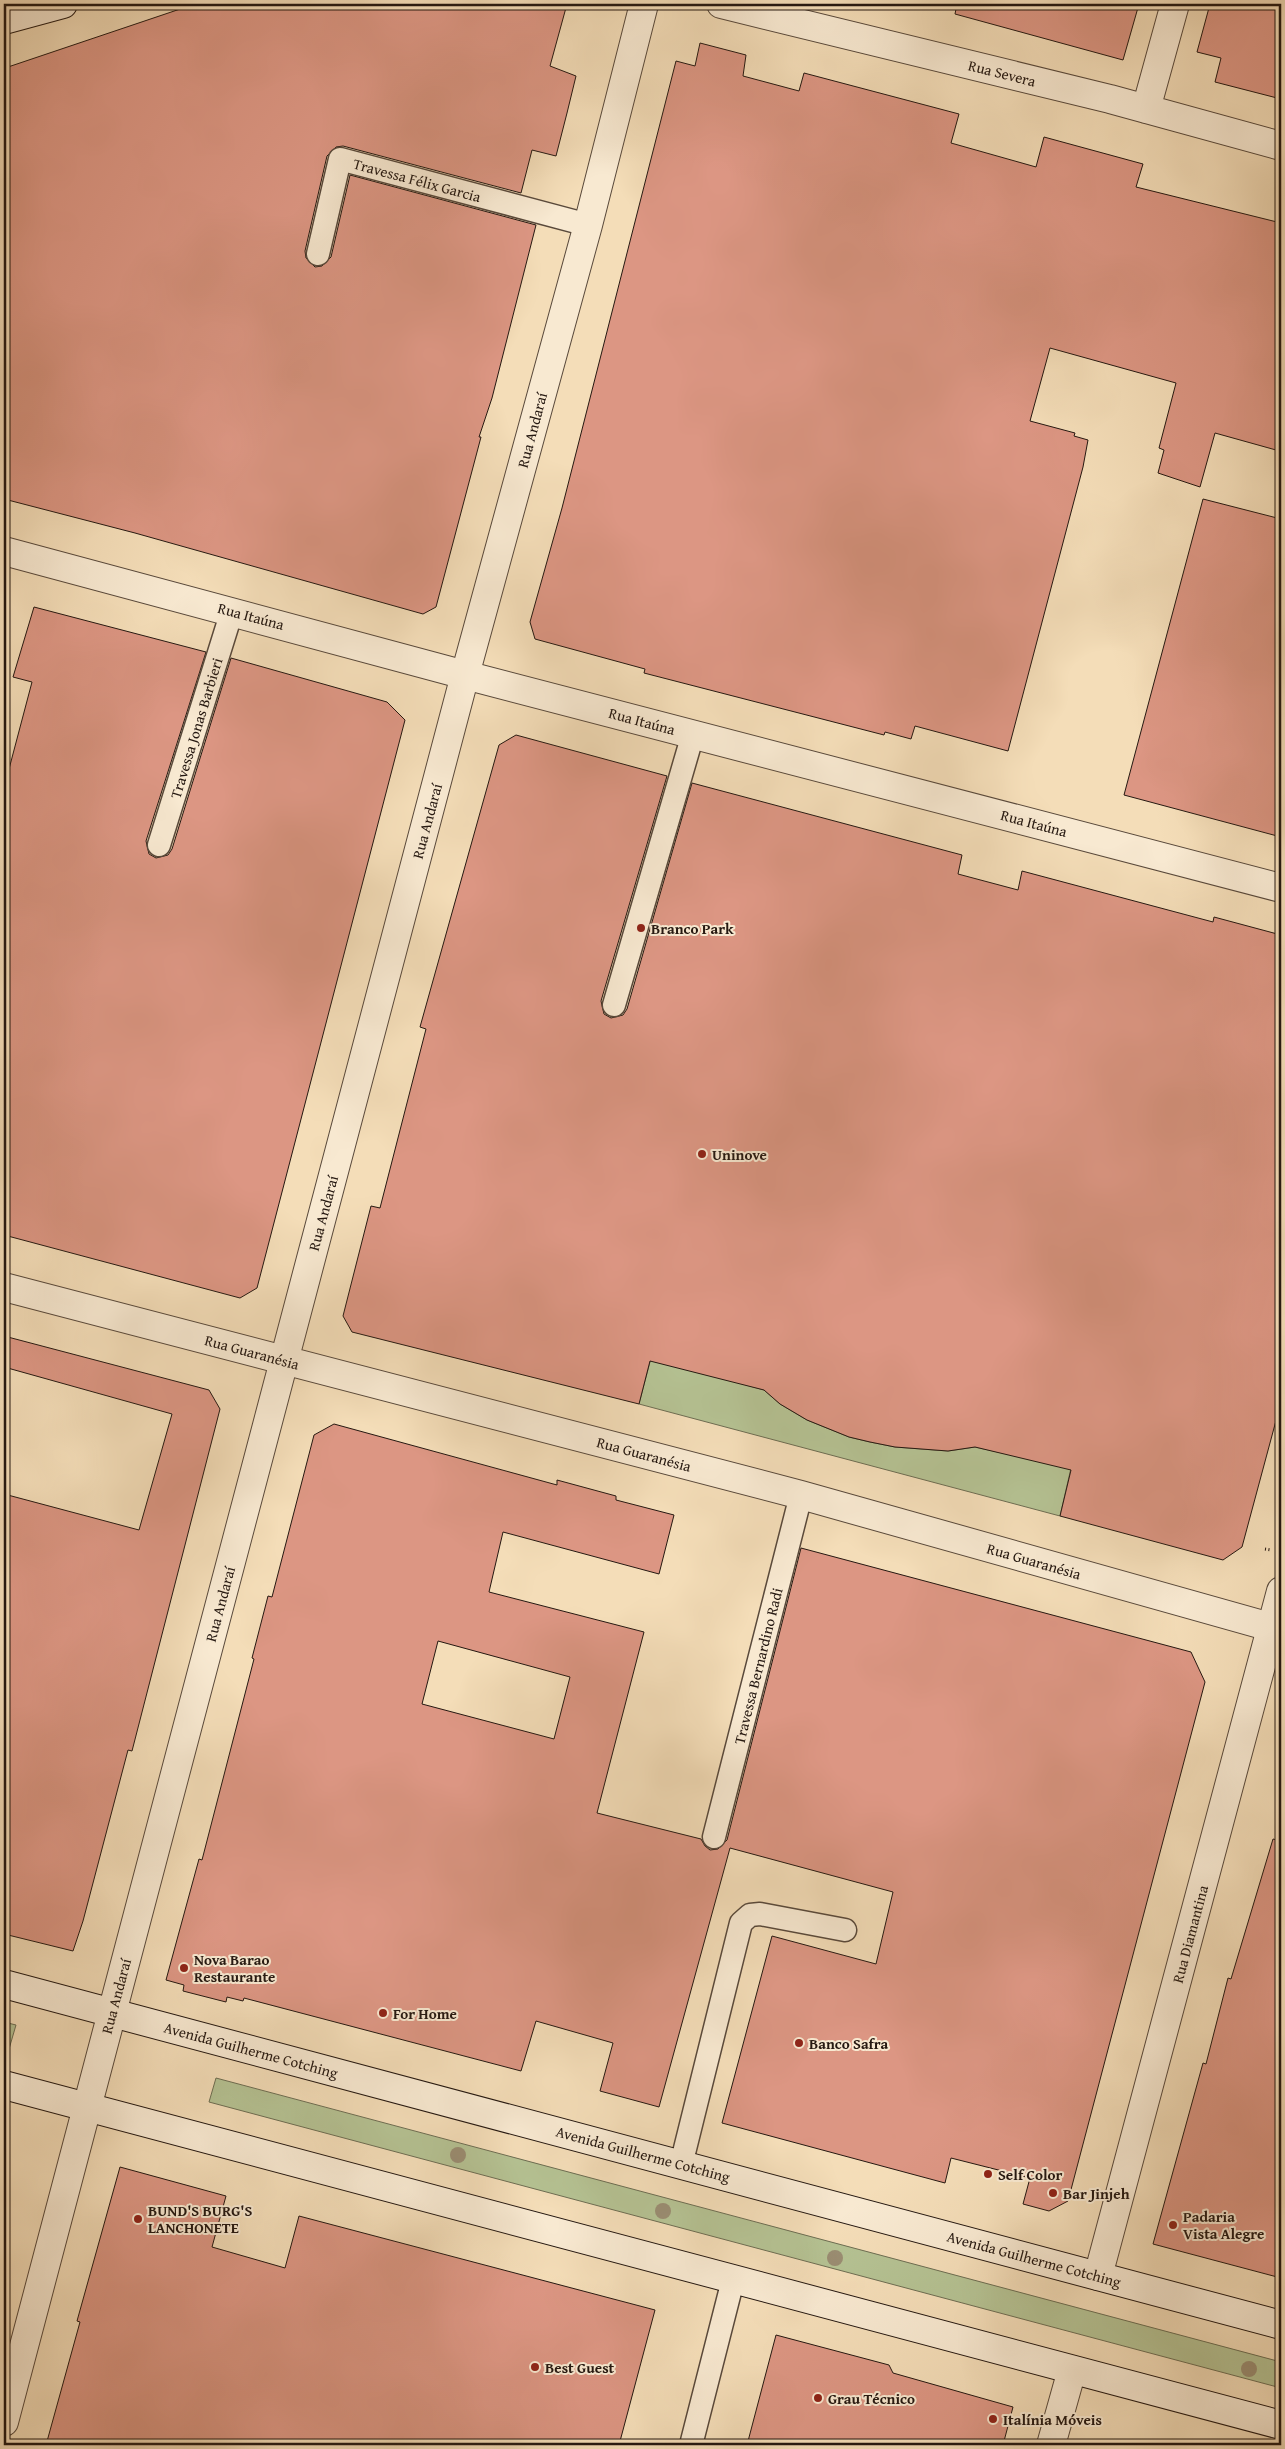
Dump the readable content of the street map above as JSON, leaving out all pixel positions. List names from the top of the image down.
{
  "streets": {
    "street": [
      "Rua Severa",
      "Rua Andaraí",
      "Rua Itaúna",
      "Rua Guaranésia",
      "Rua Diamantina",
      "Avenida Guilherme Cotching"
    ],
    "lane": ["Travessa Félix Garcia", "Travessa Jonas Barbieri", "Travessa Bernardino Radi"]
  },
  "crossings": [
    ["Travessa Félix Garcia", "Rua Andaraí"],
    ["Rua Andaraí", "Rua Itaúna"],
    ["Rua Andaraí", "Rua Guaranésia"],
    ["Rua Andaraí", "Avenida Guilherme Cotching"],
    ["Rua Itaúna", "Travessa Jonas Barbieri"],
    ["Rua Guaranésia", "Travessa Bernardino Radi"],
    ["Rua Guaranésia", "Rua Diamantina"],
    ["Rua Diamantina", "Avenida Guilherme Cotching"]
  ],
  "places": [
    "Branco Park",
    "Uninove",
    "Nova Barao Restaurante",
    "For Home",
    "Banco Safra",
    "Self Color",
    "Bar Jinjeh",
    "BUND'S BURG'S LANCHONETE",
    "Padaria Vista Alegre",
    "Best Guest",
    "Grau Técnico",
    "Italínia Móveis"
  ]
}
